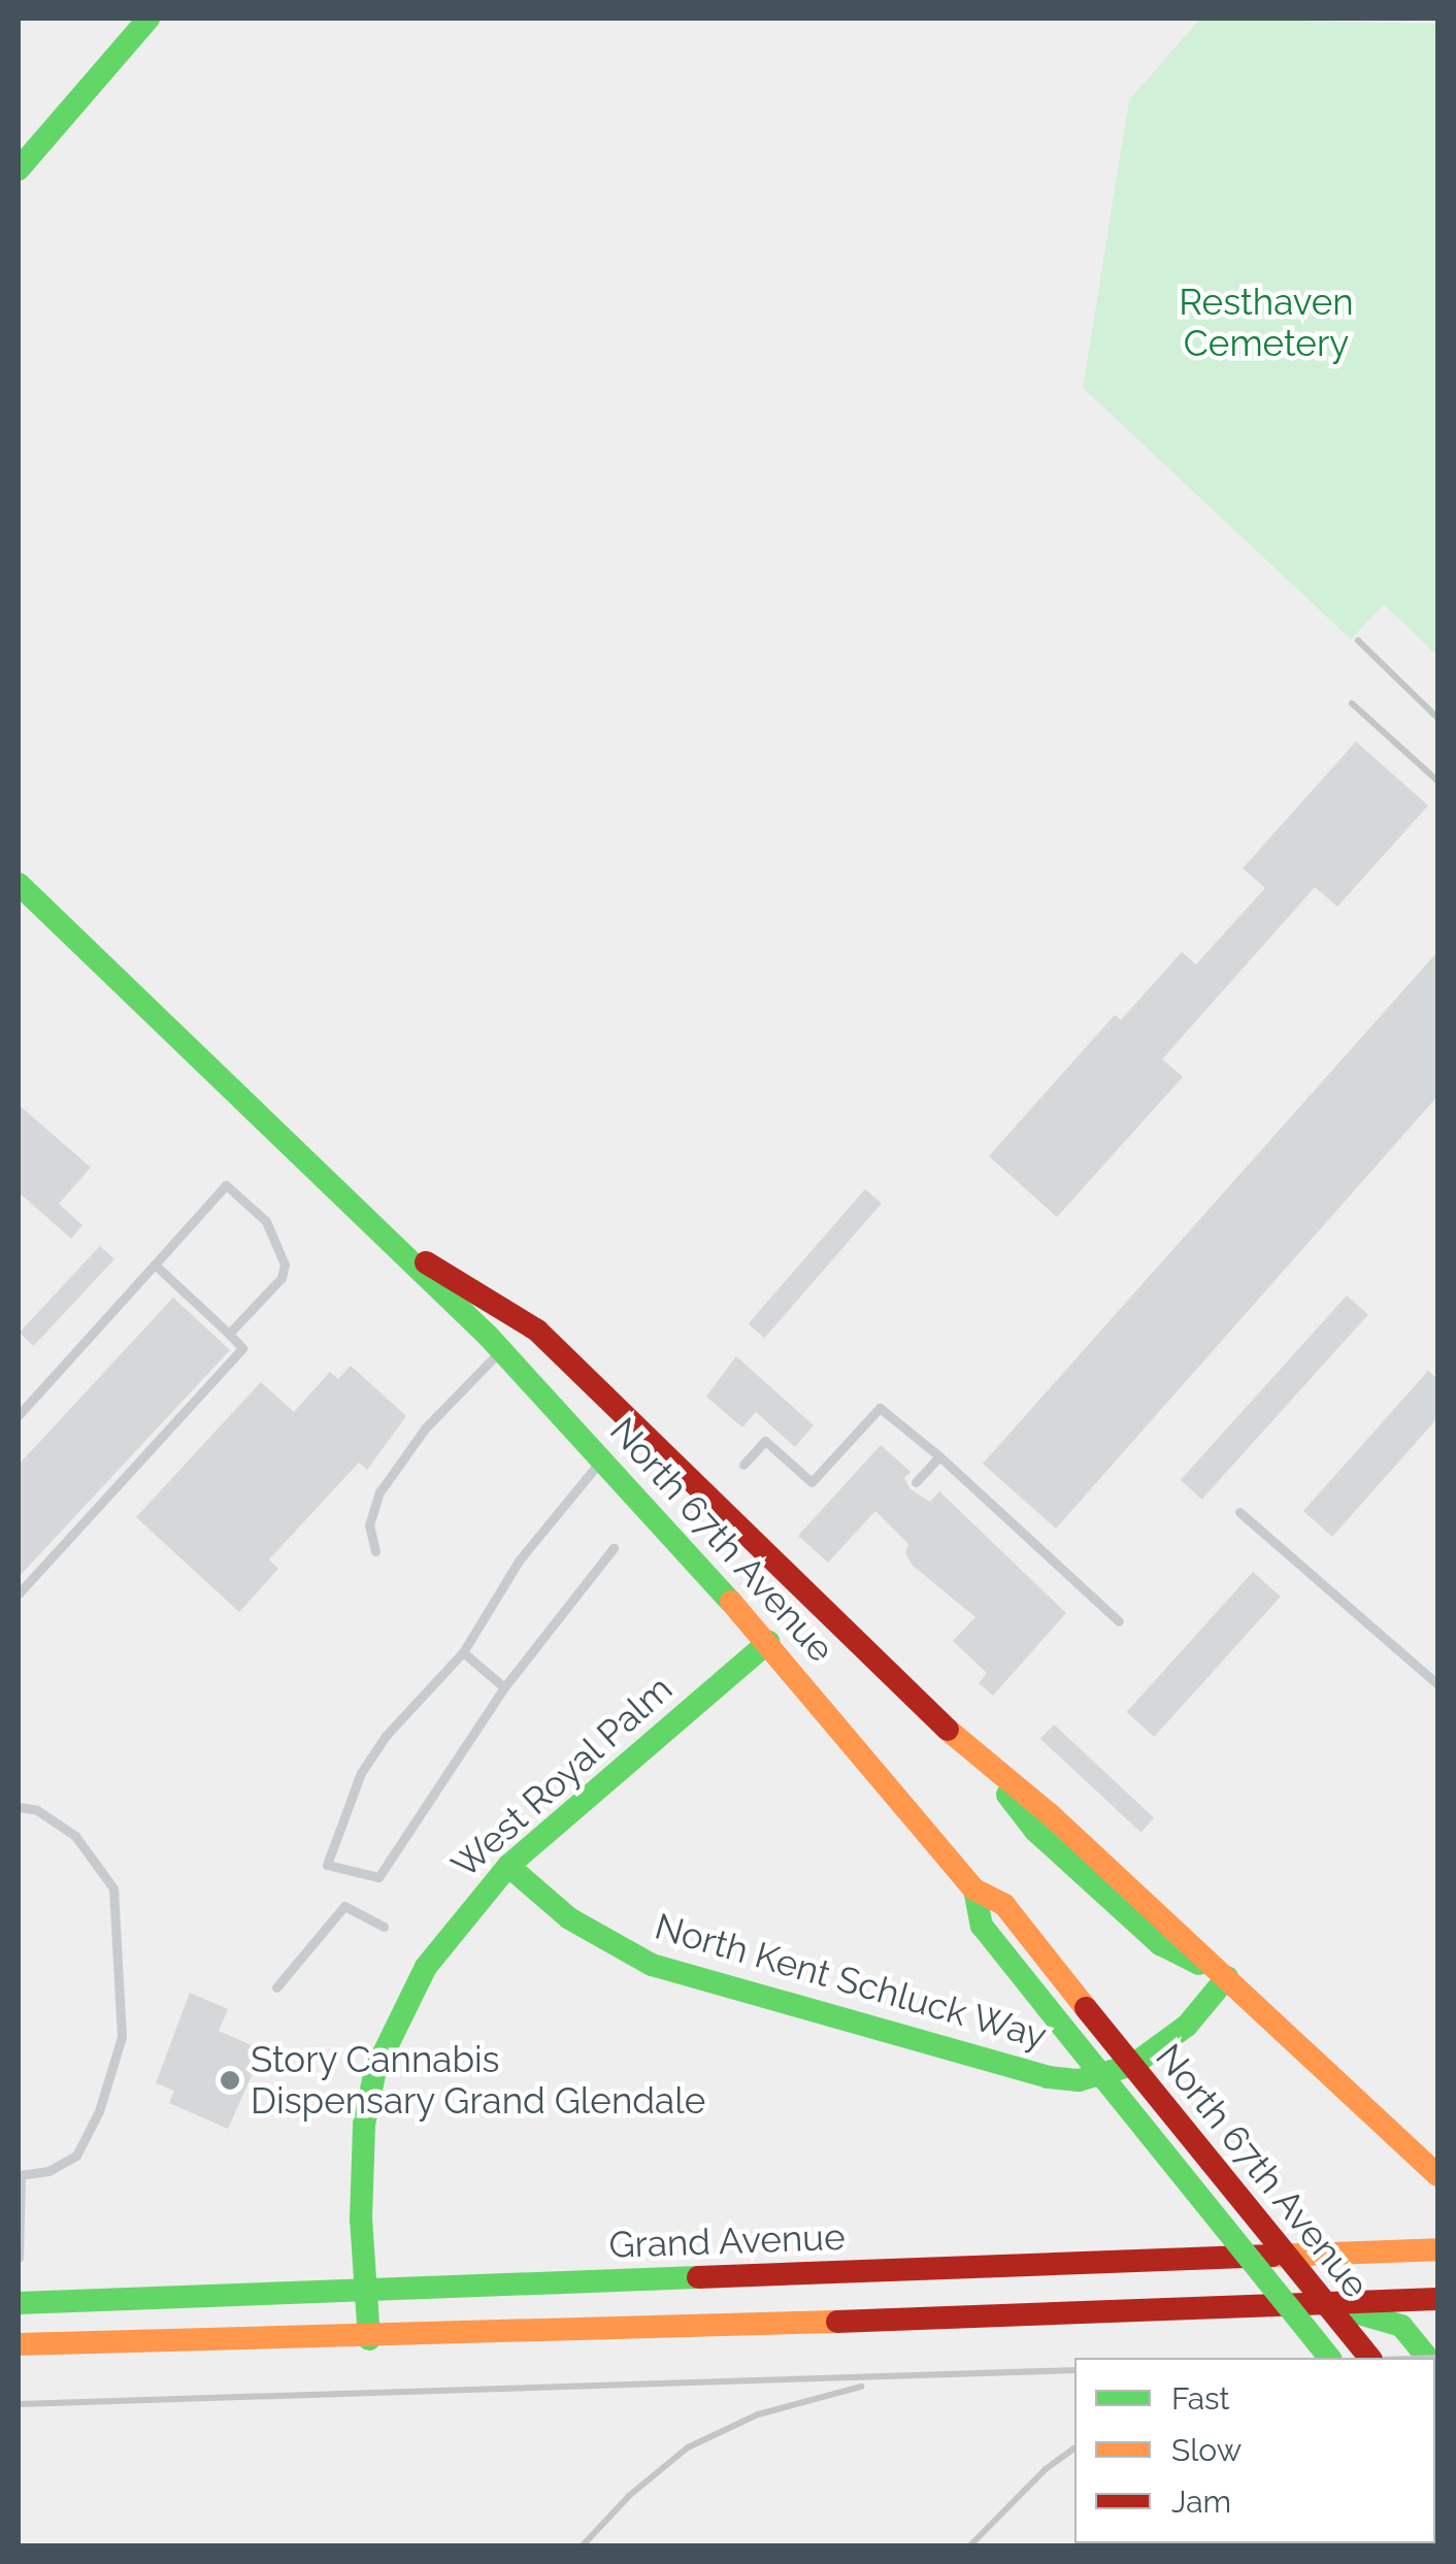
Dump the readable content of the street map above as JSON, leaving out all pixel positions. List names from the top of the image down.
{
  "streets": {
    "main road": [
      "North 67th Avenue",
      "West Royal Palm",
      "North Kent Schluck Way",
      "Grand Avenue"
    ]
  },
  "crossings": [
    ["North 67th Avenue", "West Royal Palm"],
    ["North 67th Avenue", "North Kent Schluck Way"],
    ["West Royal Palm", "North Kent Schluck Way"],
    ["West Royal Palm", "Grand Avenue"]
  ],
  "parks": ["Resthaven Cemetery"],
  "places": ["Story Cannabis Dispensary Grand Glendale"],
  "legend": ["Fast", "Slow", "Jam"]
}
